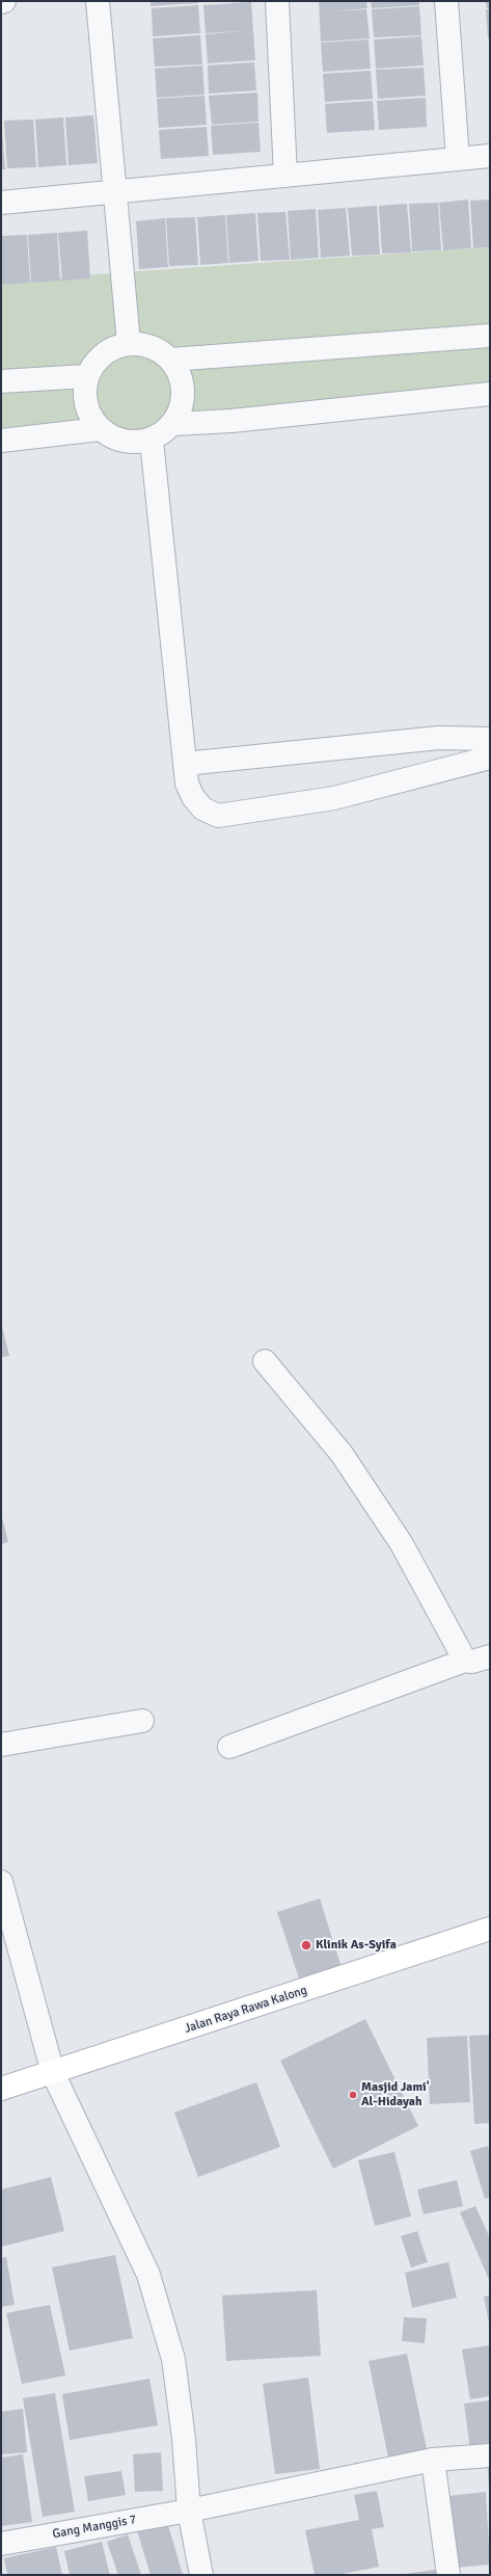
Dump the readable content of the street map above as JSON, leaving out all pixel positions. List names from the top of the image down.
{
  "streets": {
    "street": ["Jalan Raya Rawa Kalong", "Gang Manggis 7"]
  },
  "places": ["Klinik As-Syifa", "Masjid Jami' Al-Hidayah"]
}
